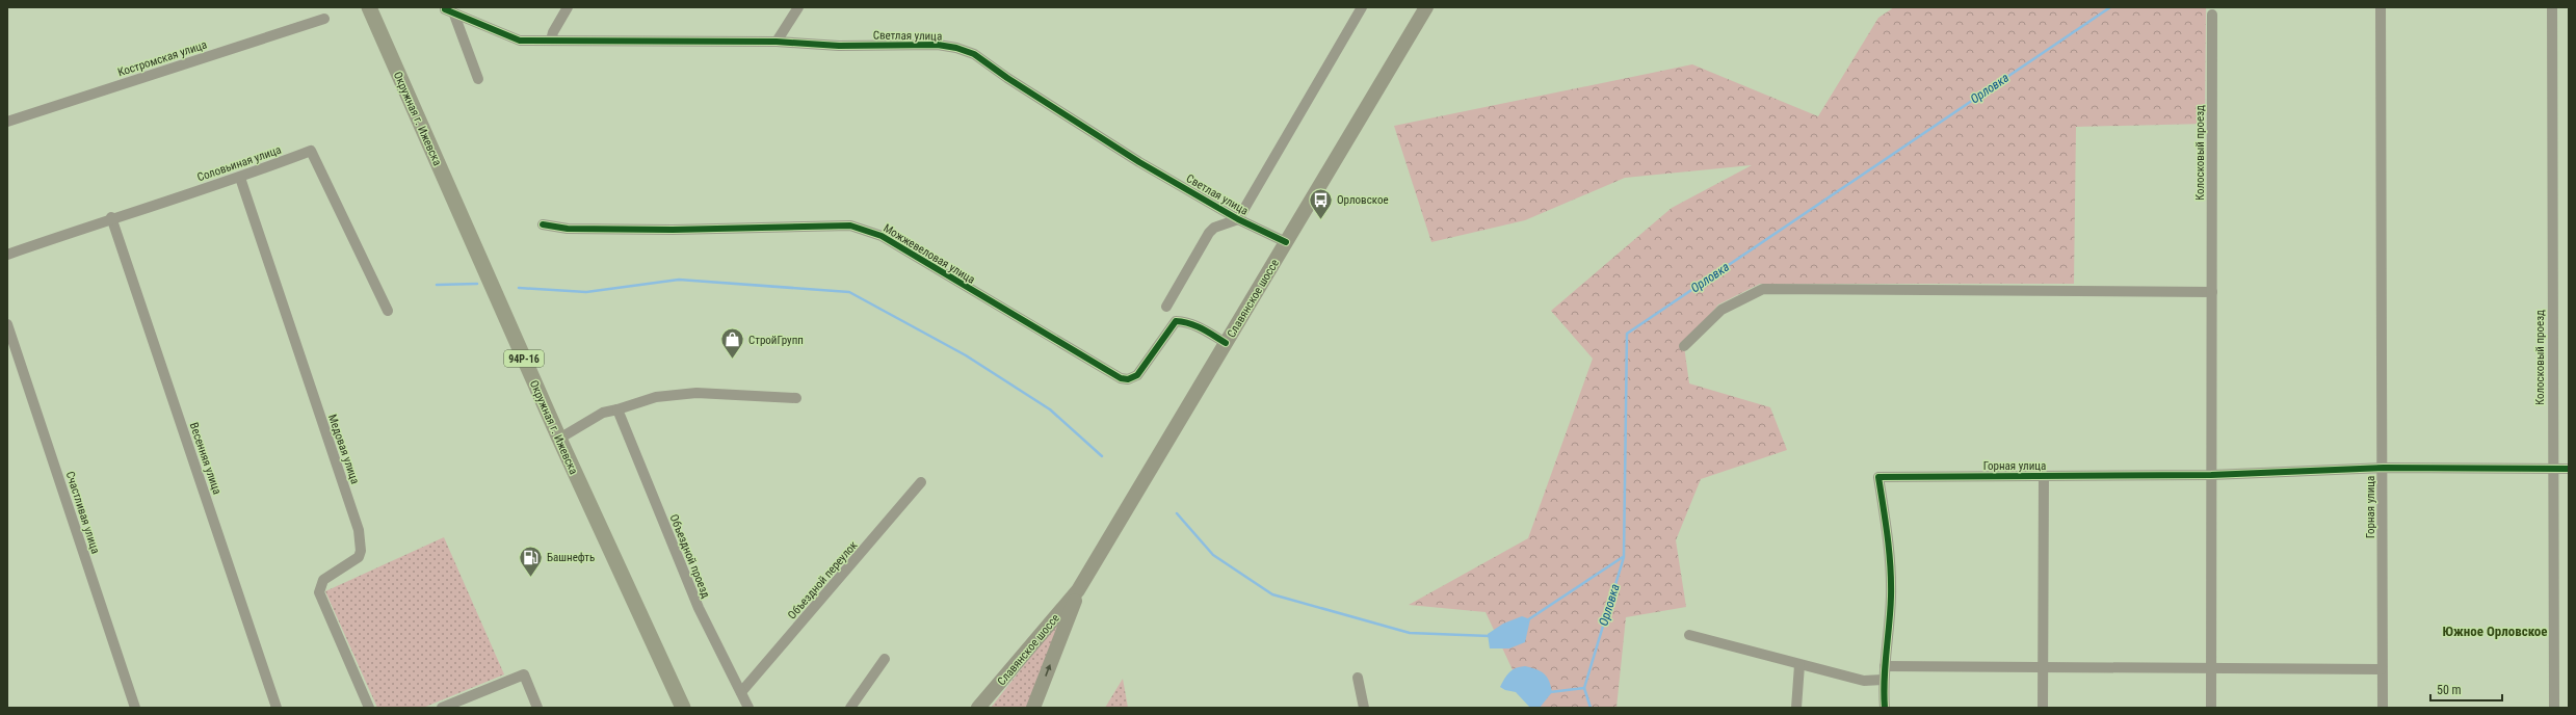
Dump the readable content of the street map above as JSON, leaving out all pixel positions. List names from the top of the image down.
{
  "streets": {
    "main road": ["Окружная г. Ижевска", "Славянское шоссе", "94Р-16"],
    "street": [
      "Светлая улица",
      "Костромская улица",
      "Колосковый проезд",
      "Соловьиная улица",
      "Можжевеловая улица",
      "Медовая улица",
      "Весенняя улица",
      "Горная улица",
      "Счастливая улица",
      "Объездной проезд",
      "Объездной переулок"
    ]
  },
  "crossings": [
    ["Светлая улица", "Славянское шоссе"],
    ["Соловьиная улица", "Медовая улица"],
    ["Соловьиная улица", "Весенняя улица"],
    ["Можжевеловая улица", "Славянское шоссе"],
    ["Объездной проезд", "Объездной переулок"]
  ],
  "districts": ["Южное Орловское"],
  "water": ["Орловка"],
  "places": {
    "bus stop": ["Орловское"],
    "shop": ["СтройГрупп"],
    "fuel station": ["Башнефть"]
  },
  "scale_bar": "50 m"
}
